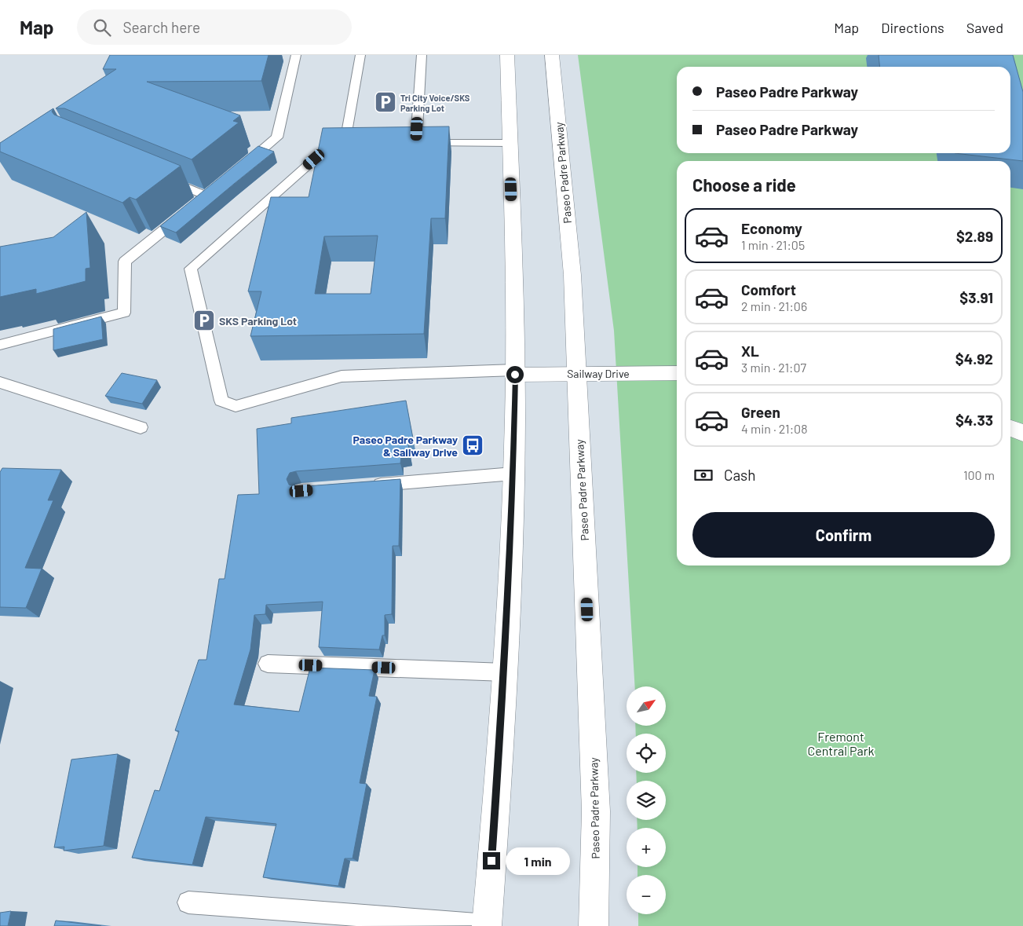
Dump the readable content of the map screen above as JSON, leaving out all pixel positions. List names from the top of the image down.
{
  "streets": {
    "main road": ["Paseo Padre Parkway", "Sailway Drive"]
  },
  "crossings": [
    ["Paseo Padre Parkway", "Sailway Drive"]
  ],
  "parks": ["Fremont Central Park"],
  "places": {
    "parking": ["Tri City Voice/SKS Parking Lot", "SKS Parking Lot"],
    "bus stop": ["Paseo Padre Parkway & Sailway Drive"]
  },
  "north": "top right",
  "page": {
    "header": "Map",
    "search": "Search here",
    "nav": ["Map", "Directions", "Saved"],
    "banner": ["Paseo Padre Parkway", "Paseo Padre Parkway"],
    "heading": "Choose a ride",
    "list": [
      {
        "name": "Economy",
        "note": "1 min · 21:05",
        "value": "$2.89"
      },
      {
        "name": "Comfort",
        "note": "2 min · 21:06",
        "value": "$3.91"
      },
      {
        "name": "XL",
        "note": "3 min · 21:07",
        "value": "$4.92"
      },
      {
        "name": "Green",
        "note": "4 min · 21:08",
        "value": "$4.33"
      }
    ],
    "pay": ["Cash", "100 m"],
    "buttons": "Confirm",
    "map_buttons": ["+", "−"],
    "bubble": "1 min"
  }
}
